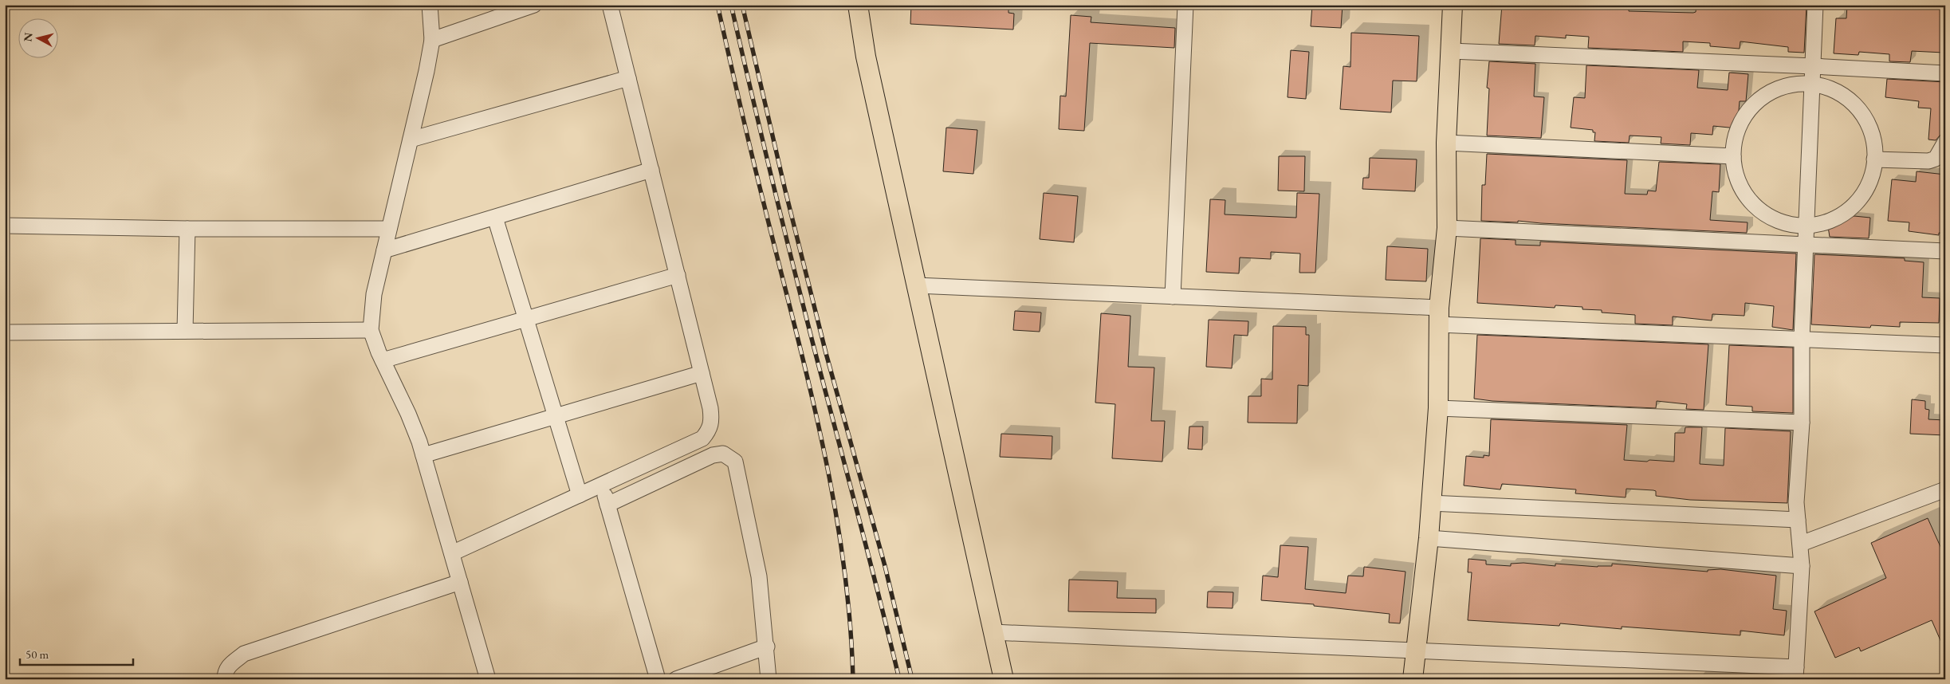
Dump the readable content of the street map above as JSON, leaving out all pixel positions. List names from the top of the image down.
{
  "scale_bar": "50 m",
  "north": "left"
}
